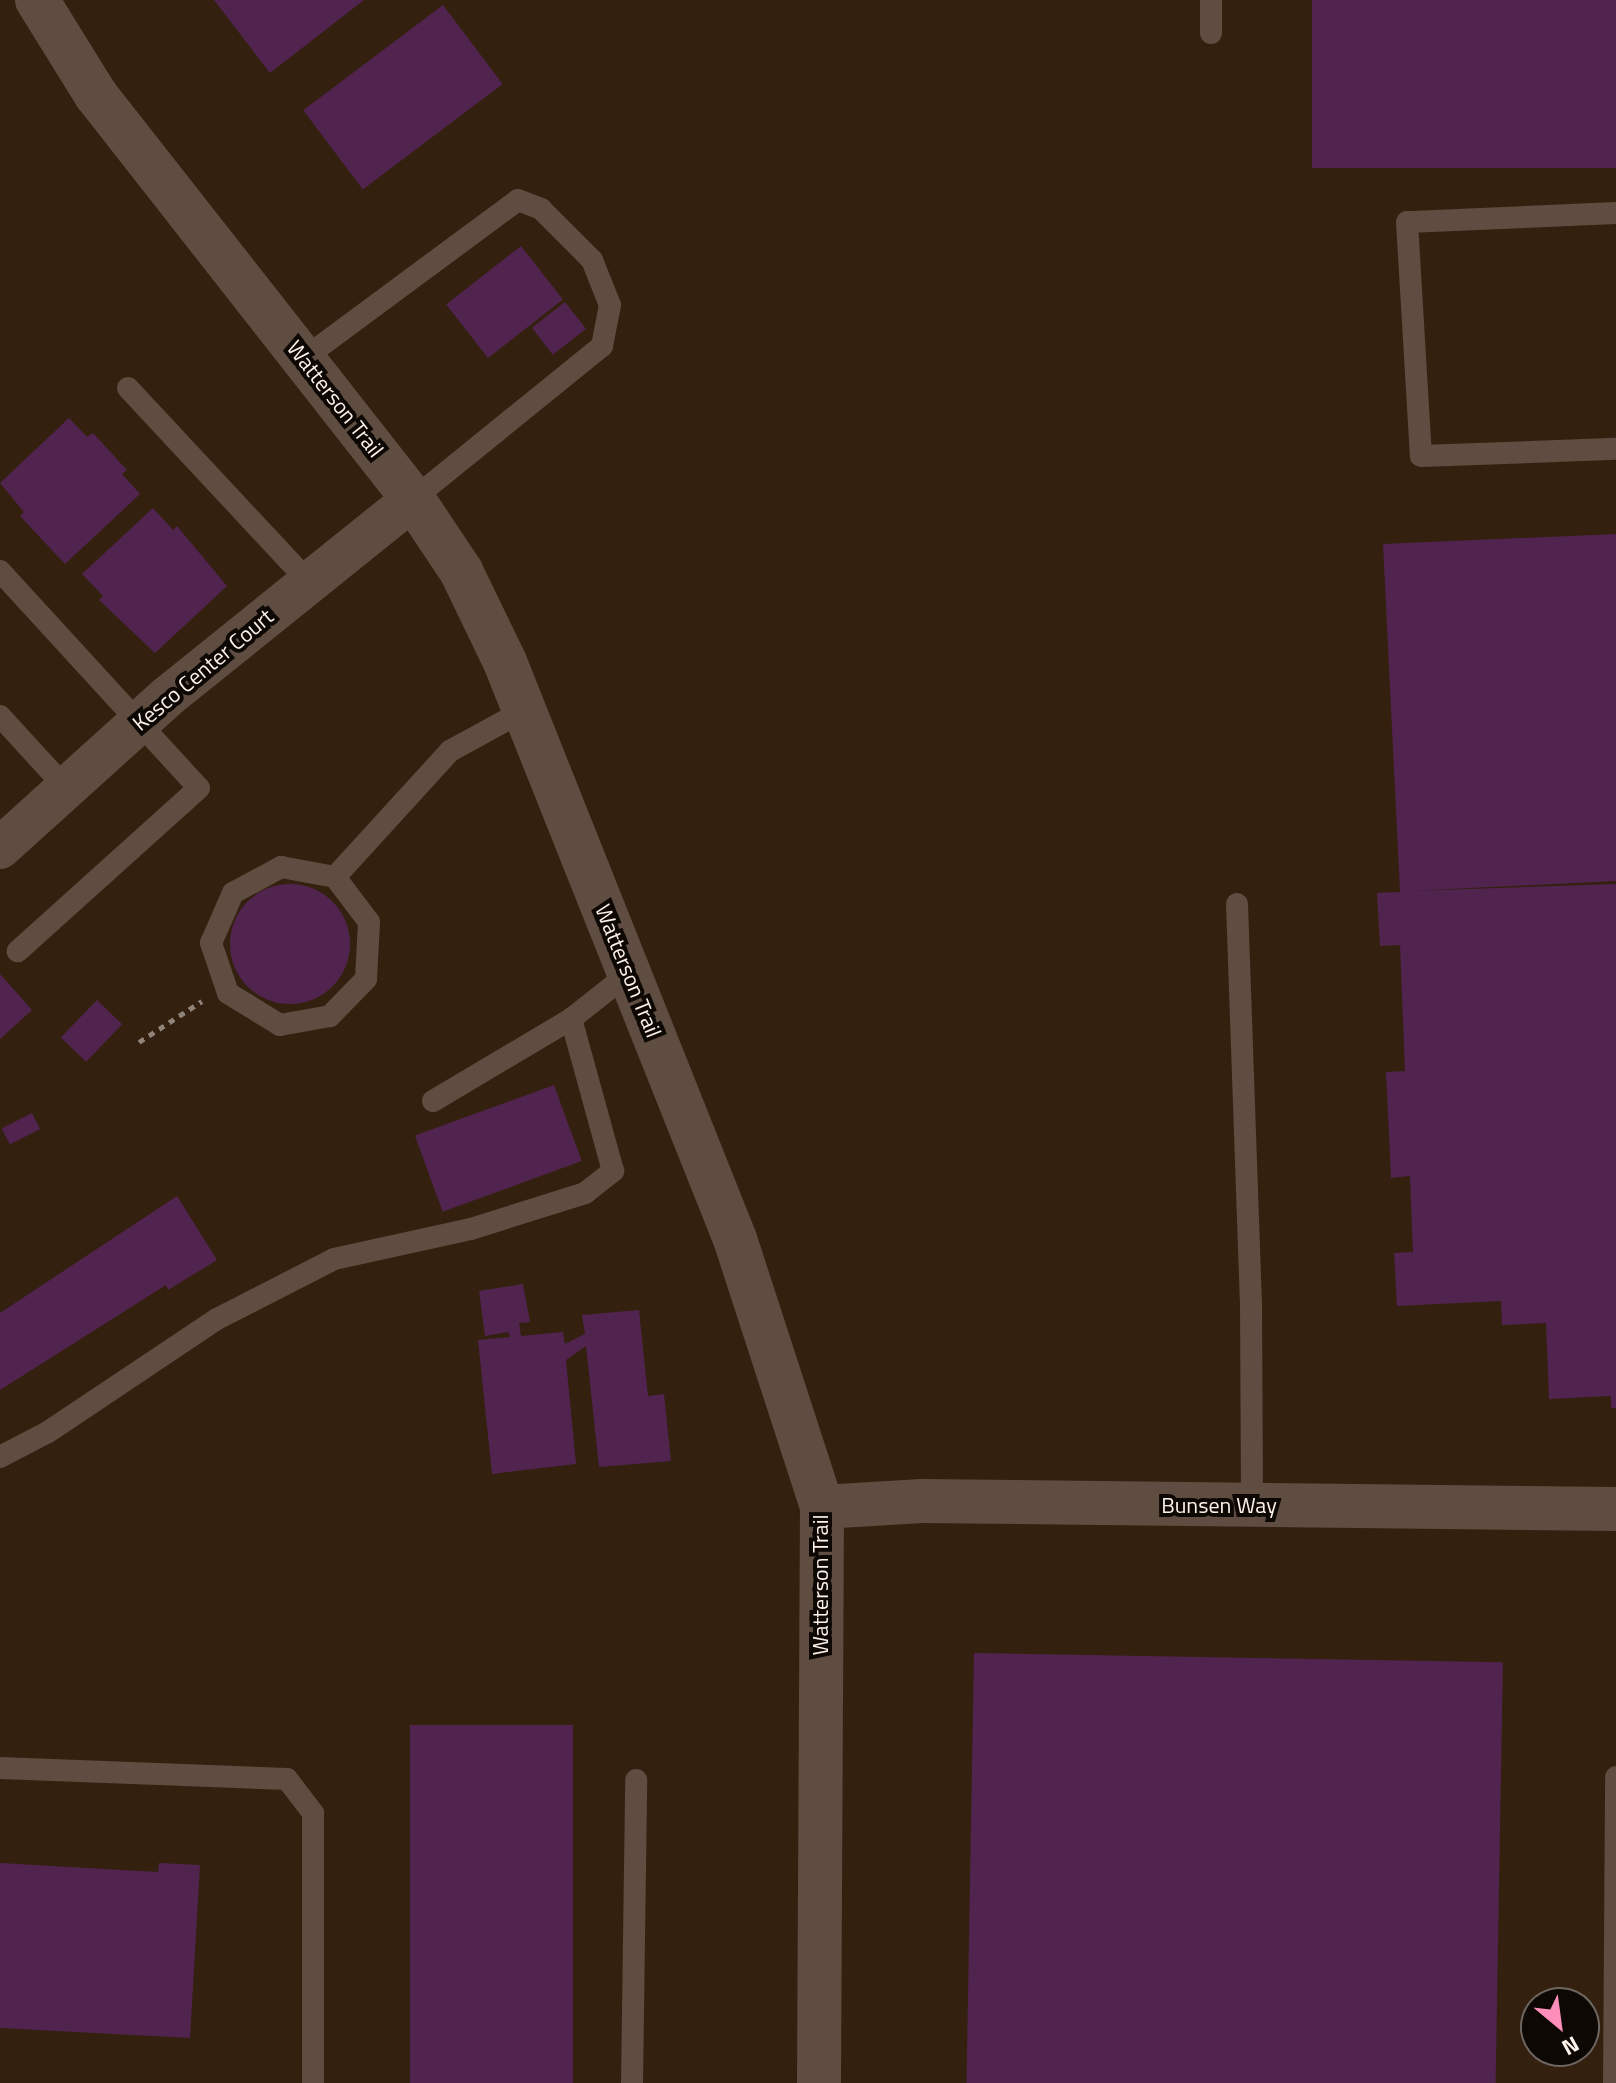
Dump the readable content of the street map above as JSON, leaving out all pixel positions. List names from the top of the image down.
{
  "streets": {
    "main road": ["Watterson Trail", "Bunsen Way"],
    "street": ["Kesco Center Court"]
  },
  "crossings": [
    ["Watterson Trail", "Kesco Center Court"],
    ["Watterson Trail", "Bunsen Way"]
  ],
  "north": "bottom right"
}
